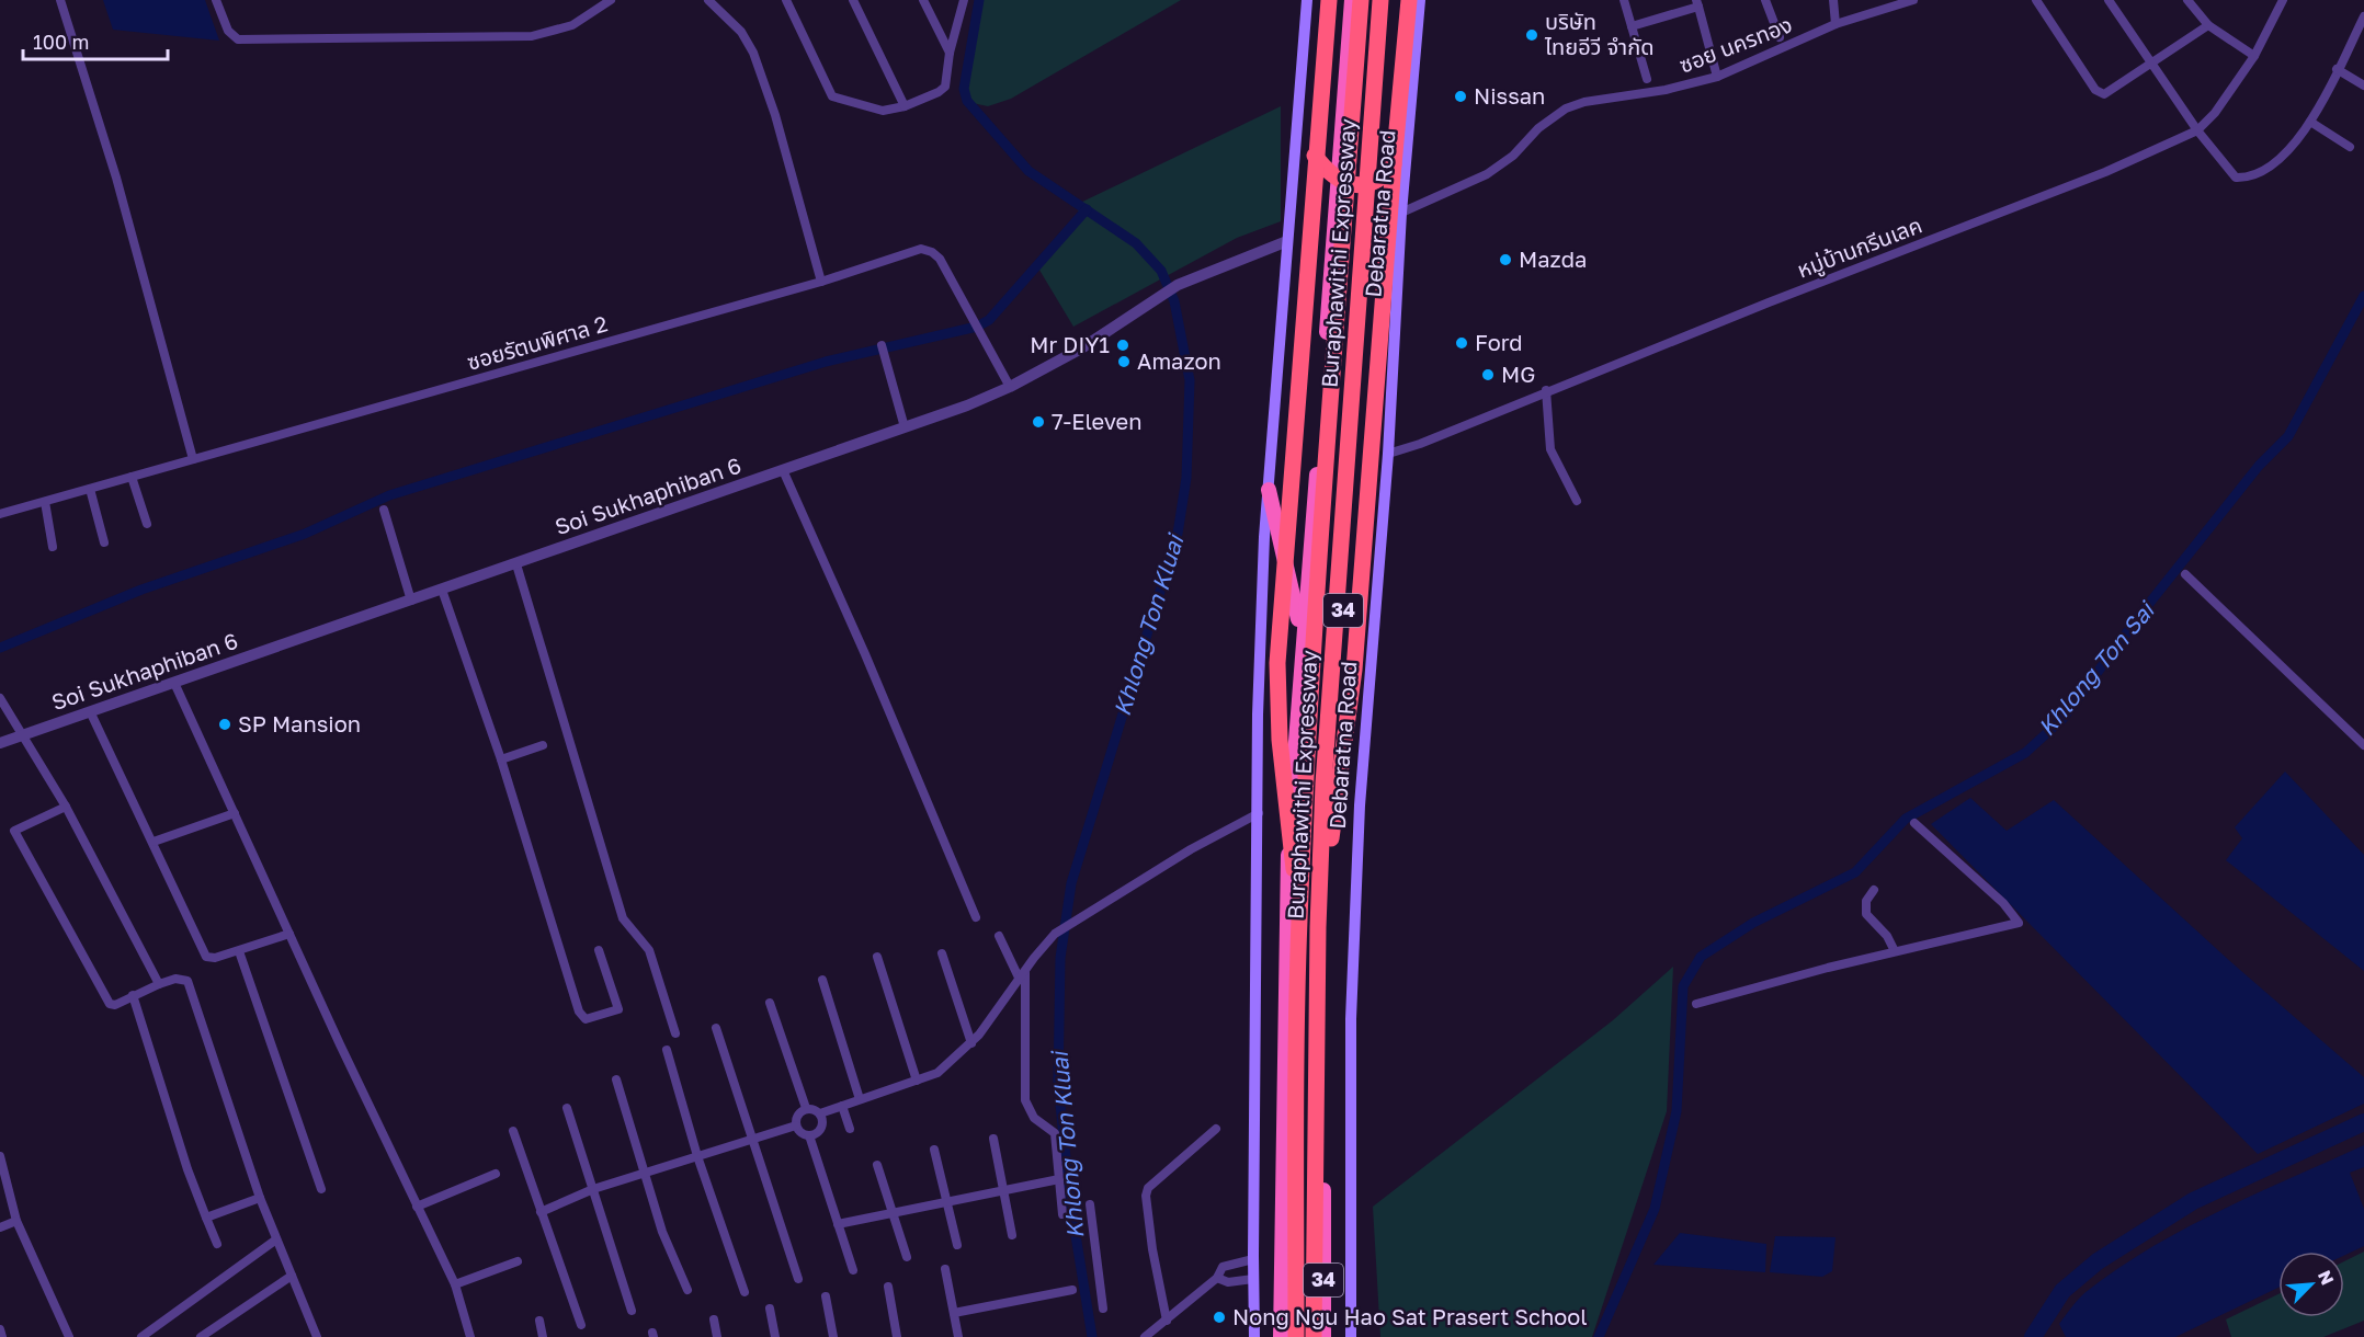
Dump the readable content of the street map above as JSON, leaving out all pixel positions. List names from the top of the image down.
{
  "streets": {
    "highway": ["Debaratna Road", "Buraphawithi Expressway", "34"],
    "street": [
      "ซอย นครทอง",
      "หมู่บ้านกรีนเลค",
      "ซอยรัตนพิศาล 2",
      "Soi Sukhaphiban 6"
    ]
  },
  "crossings": [
    ["ซอย นครทอง", "Debaratna Road"],
    ["Debaratna Road", "หมู่บ้านกรีนเลค"],
    ["ซอยรัตนพิศาล 2", "Soi Sukhaphiban 6"]
  ],
  "water": ["Khlong Ton Kluai", "Khlong Ton Sai"],
  "places": [
    "บริษัท ไทยอีวี จำกัด",
    "Nissan",
    "Mazda",
    "Ford",
    "Mr DIY1",
    "Amazon",
    "MG",
    "7-Eleven",
    "SP Mansion",
    "Nong Ngu Hao Sat Prasert School"
  ],
  "scale_bar": "100 m",
  "north": "top right"
}
